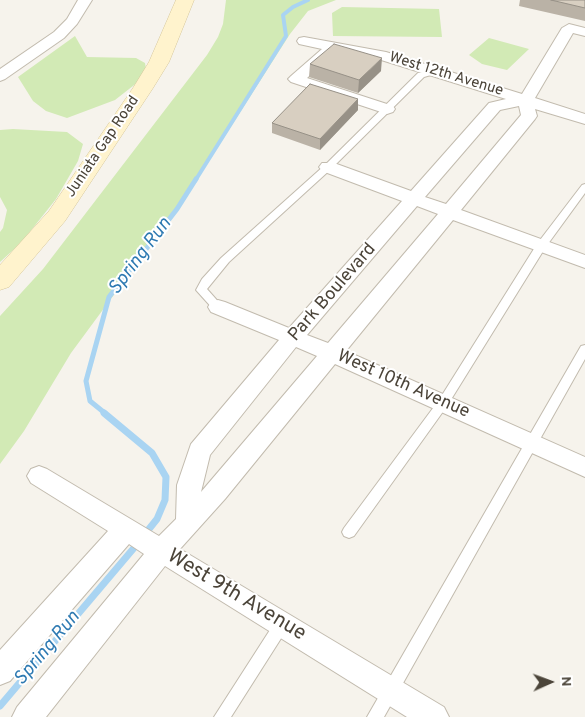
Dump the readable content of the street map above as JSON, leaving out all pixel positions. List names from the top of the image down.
{
  "streets": {
    "main road": ["Juniata Gap Road"],
    "street": [
      "West 12th Avenue",
      "Park Boulevard",
      "West 10th Avenue",
      "West 9th Avenue"
    ]
  },
  "crossings": [
    ["West 12th Avenue", "Park Boulevard"],
    ["Park Boulevard", "West 10th Avenue"],
    ["Park Boulevard", "West 9th Avenue"]
  ],
  "water": ["Spring Run"],
  "north": "right"
}
